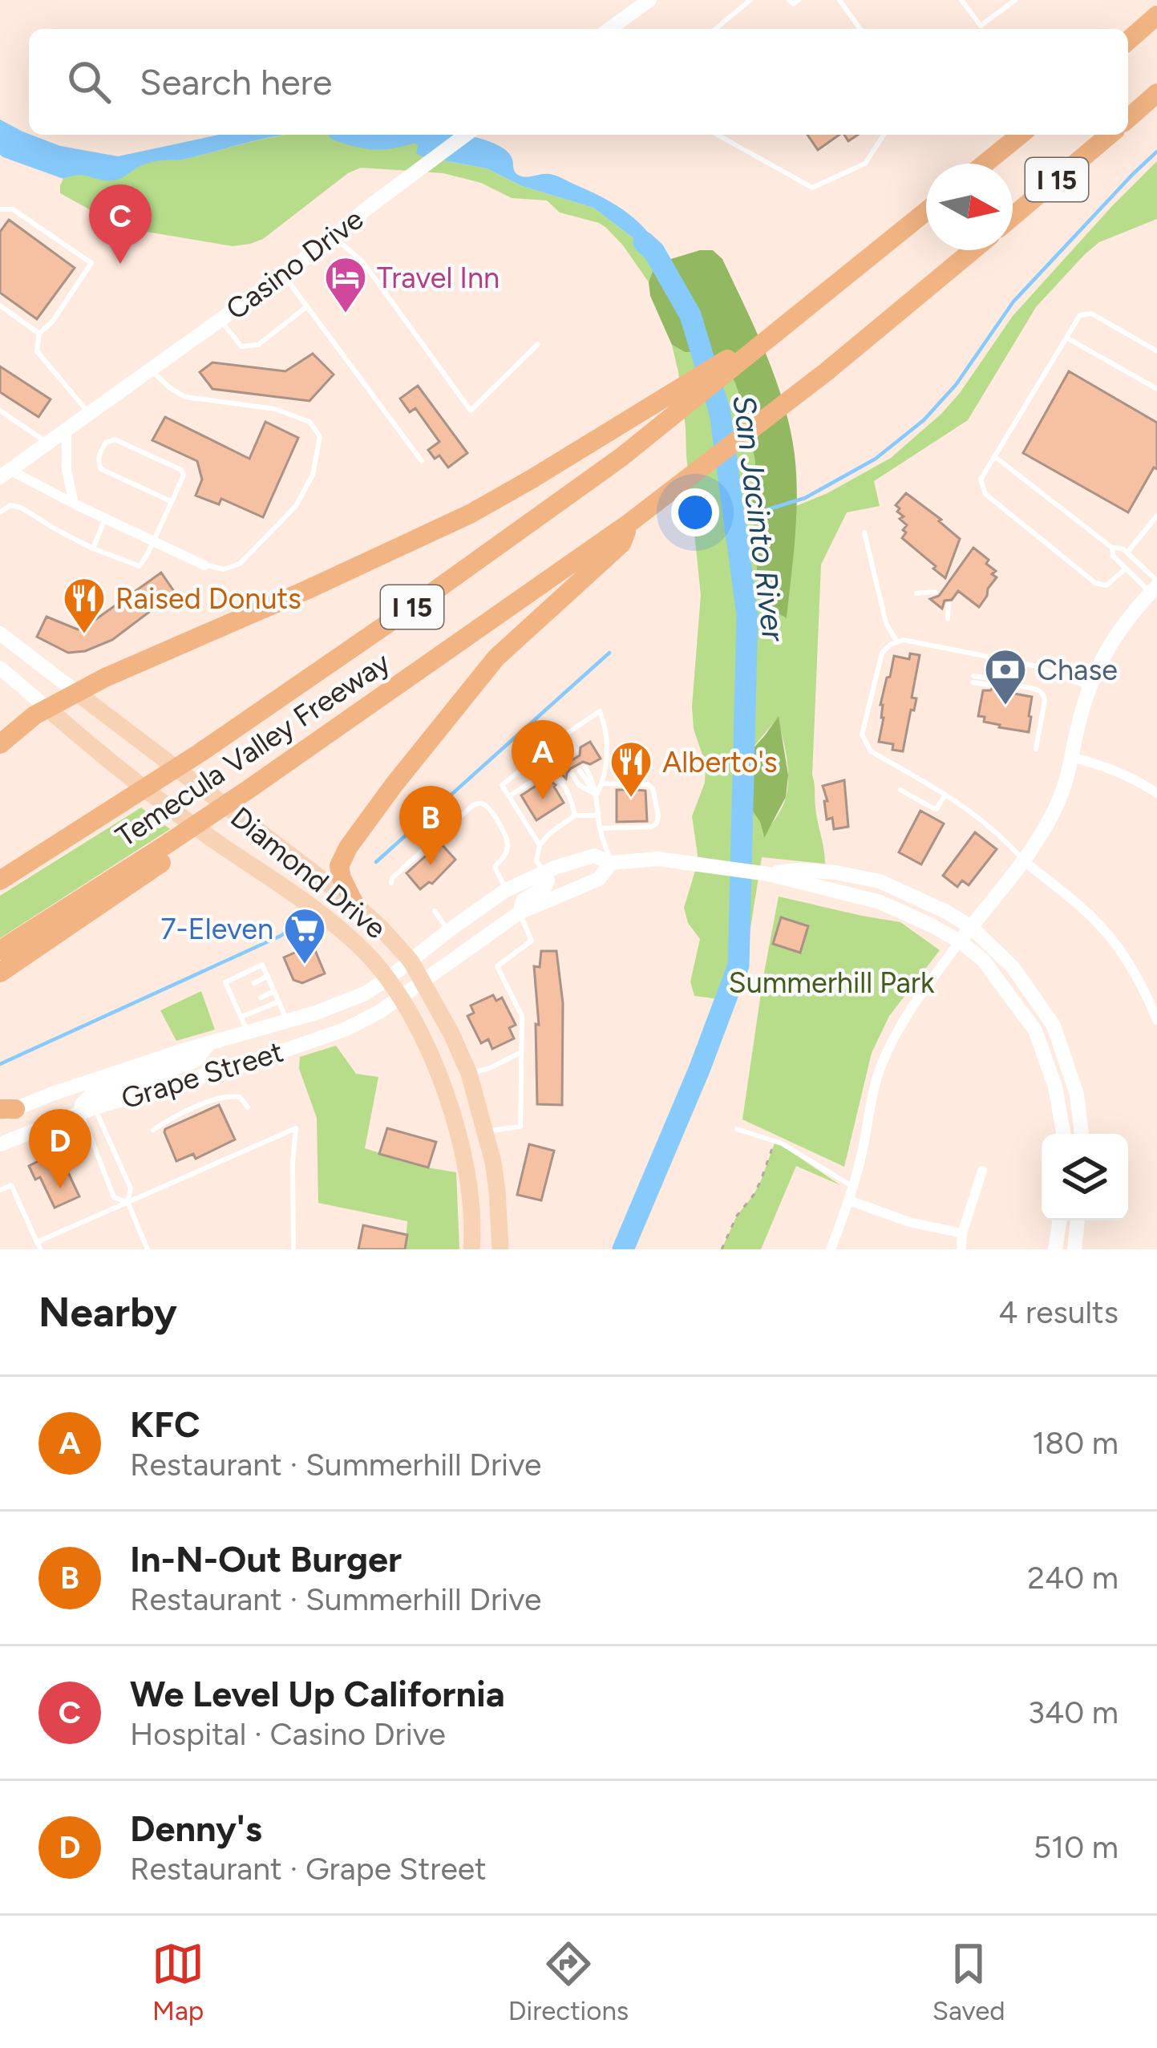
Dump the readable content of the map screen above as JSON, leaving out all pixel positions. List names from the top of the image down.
{
  "streets": {
    "highway": ["I 15", "Temecula Valley Freeway"],
    "main road": ["Casino Drive", "Diamond Drive", "Grape Street"]
  },
  "crossings": [
    ["Diamond Drive", "Grape Street"]
  ],
  "water": ["San Jacinto River"],
  "parks": ["Summerhill Park"],
  "places": {
    "hotel": ["Travel Inn"],
    "restaurant": ["Raised Donuts", "Alberto's"],
    "bank": ["Chase"],
    "supermarket": ["7-Eleven"]
  },
  "north": "right",
  "page": {
    "search": "Search here",
    "pins": [
      "C",
      "A",
      "B",
      "D"
    ],
    "heading": ["Nearby", "4 results"],
    "list": [
      {
        "mark": "A",
        "name": "KFC",
        "note": "Restaurant · Summerhill Drive",
        "value": "180 m"
      },
      {
        "mark": "B",
        "name": "In-N-Out Burger",
        "note": "Restaurant · Summerhill Drive",
        "value": "240 m"
      },
      {
        "mark": "C",
        "name": "We Level Up California",
        "note": "Hospital · Casino Drive",
        "value": "340 m"
      },
      {
        "mark": "D",
        "name": "Denny's",
        "note": "Restaurant · Grape Street",
        "value": "510 m"
      }
    ],
    "nav": ["Map", "Directions", "Saved"]
  }
}
